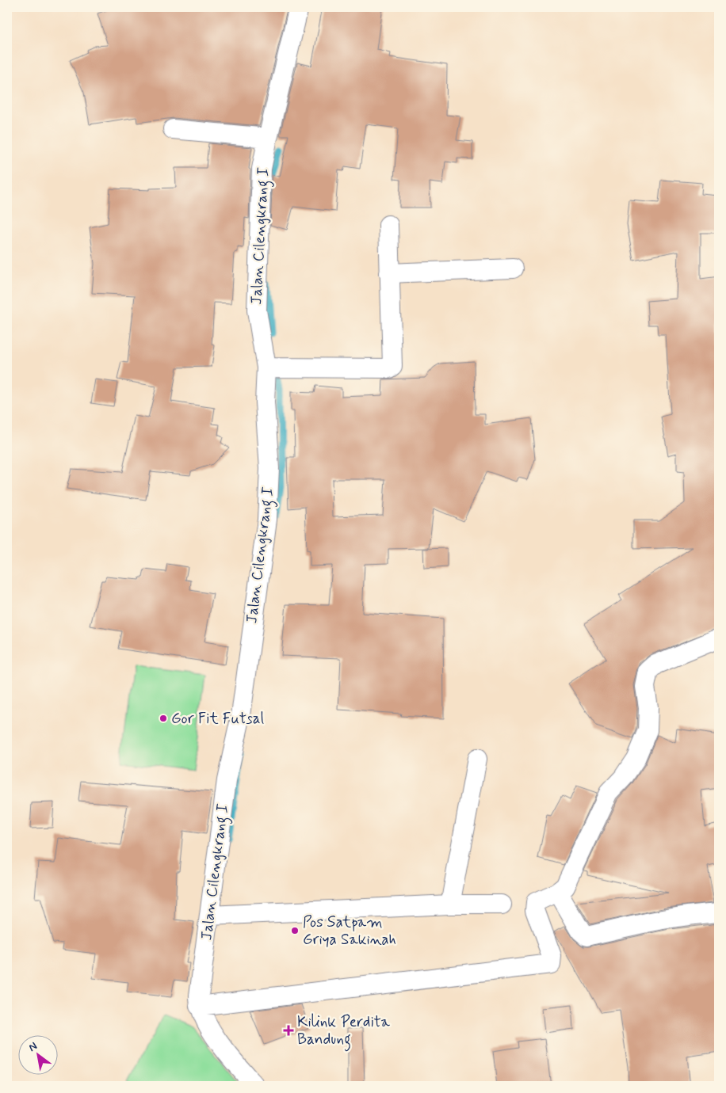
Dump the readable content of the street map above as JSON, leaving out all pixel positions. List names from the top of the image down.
{
  "streets": {
    "street": ["Jalan Cilengkrang I"]
  },
  "places": {
    "other": ["Gor Fit Futsal", "Pos Satpam Griya Sakinah"],
    "health": ["Kilink Perdita Bandung"]
  },
  "north": "top left"
}
